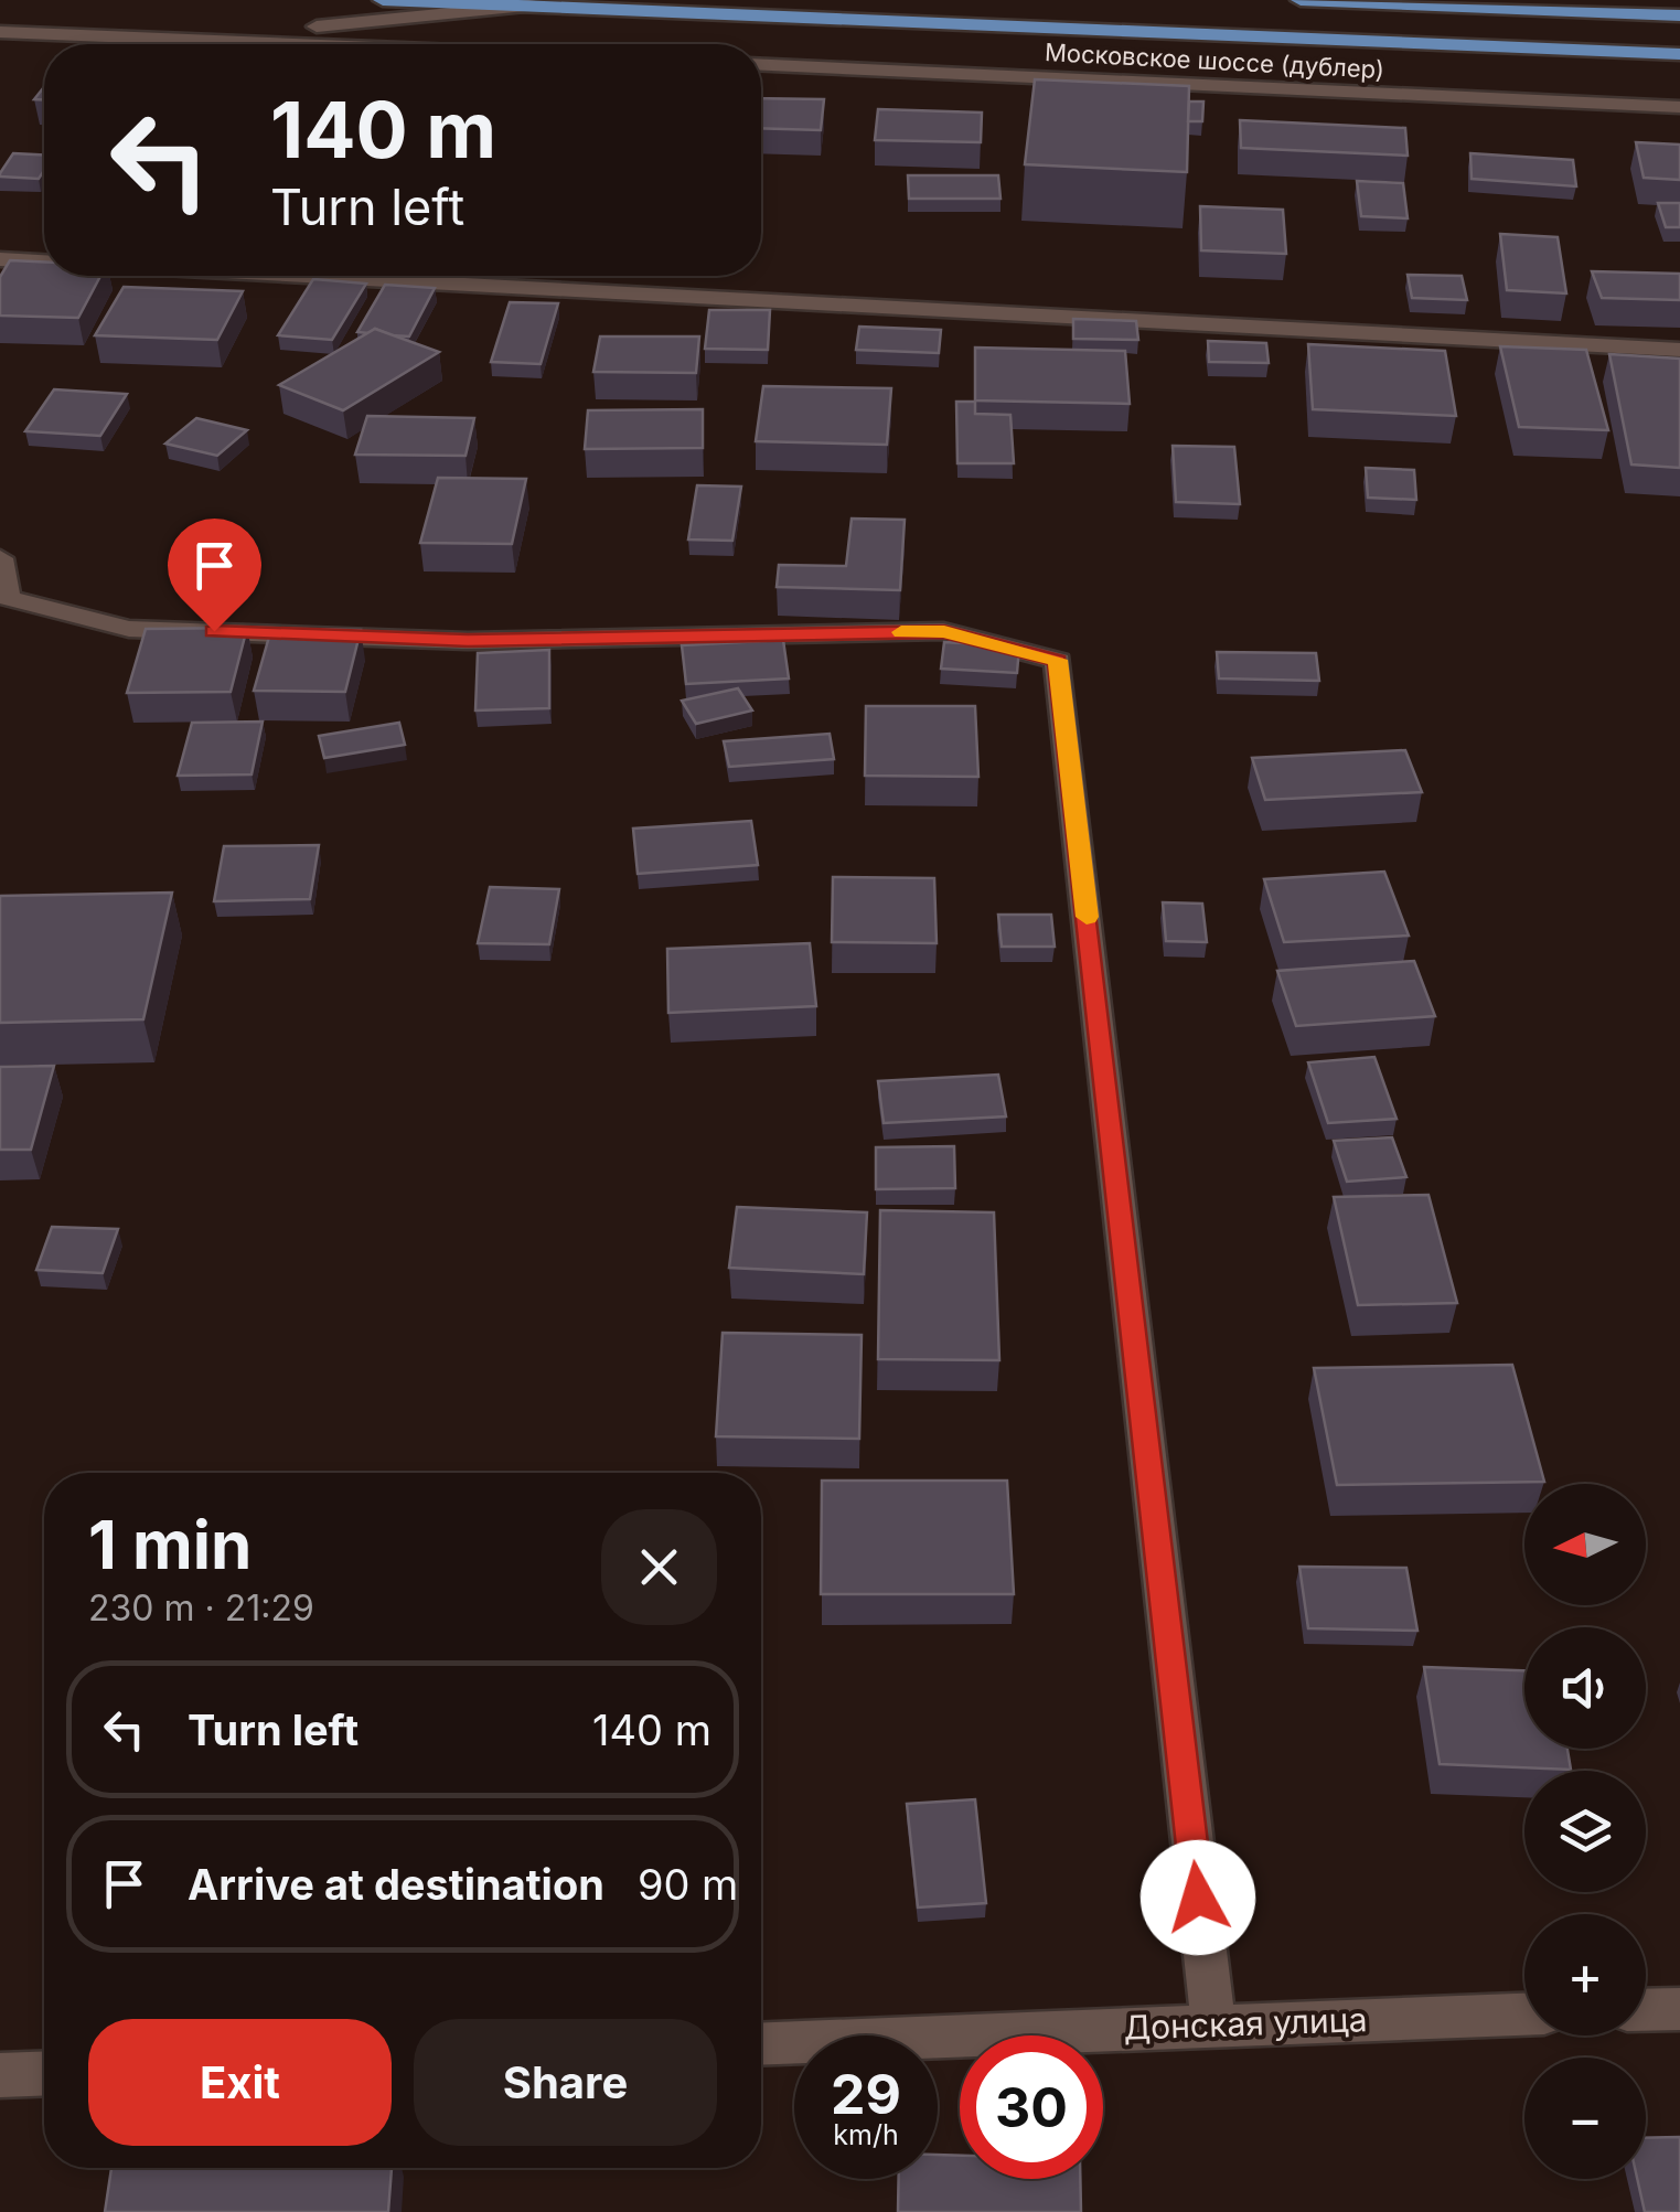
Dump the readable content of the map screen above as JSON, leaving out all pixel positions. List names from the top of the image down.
{
  "streets": {
    "street": ["Московское шоссе (дублер)", "Донская улица"]
  },
  "north": "left",
  "page": {
    "turn": ["140 m", "Turn left"],
    "heading": ["1 min", "230 m · 21:29"],
    "map_buttons": ["+", "−"],
    "list": [
      {
        "name": "Turn left",
        "value": "140 m"
      },
      {
        "name": "Arrive at destination",
        "value": "90 m"
      }
    ],
    "buttons": ["Exit", "Share"],
    "speed": "29 km/h",
    "limit": "30"
  }
}
